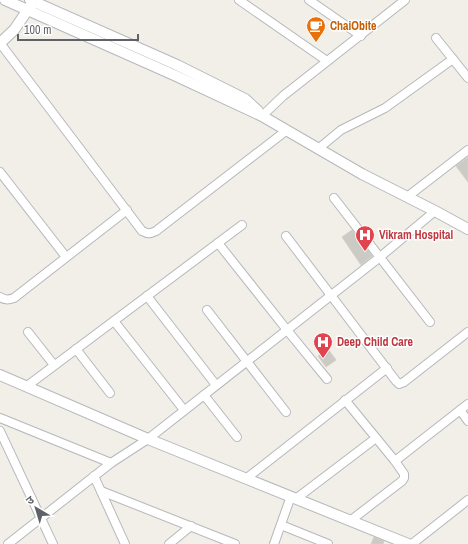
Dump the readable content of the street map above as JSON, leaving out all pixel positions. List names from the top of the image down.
{
  "places": {
    "cafe": ["ChaiObite"],
    "hospital": ["Vikram Hospital", "Deep Child Care"]
  },
  "scale_bar": "100 m",
  "north": "top left"
}
